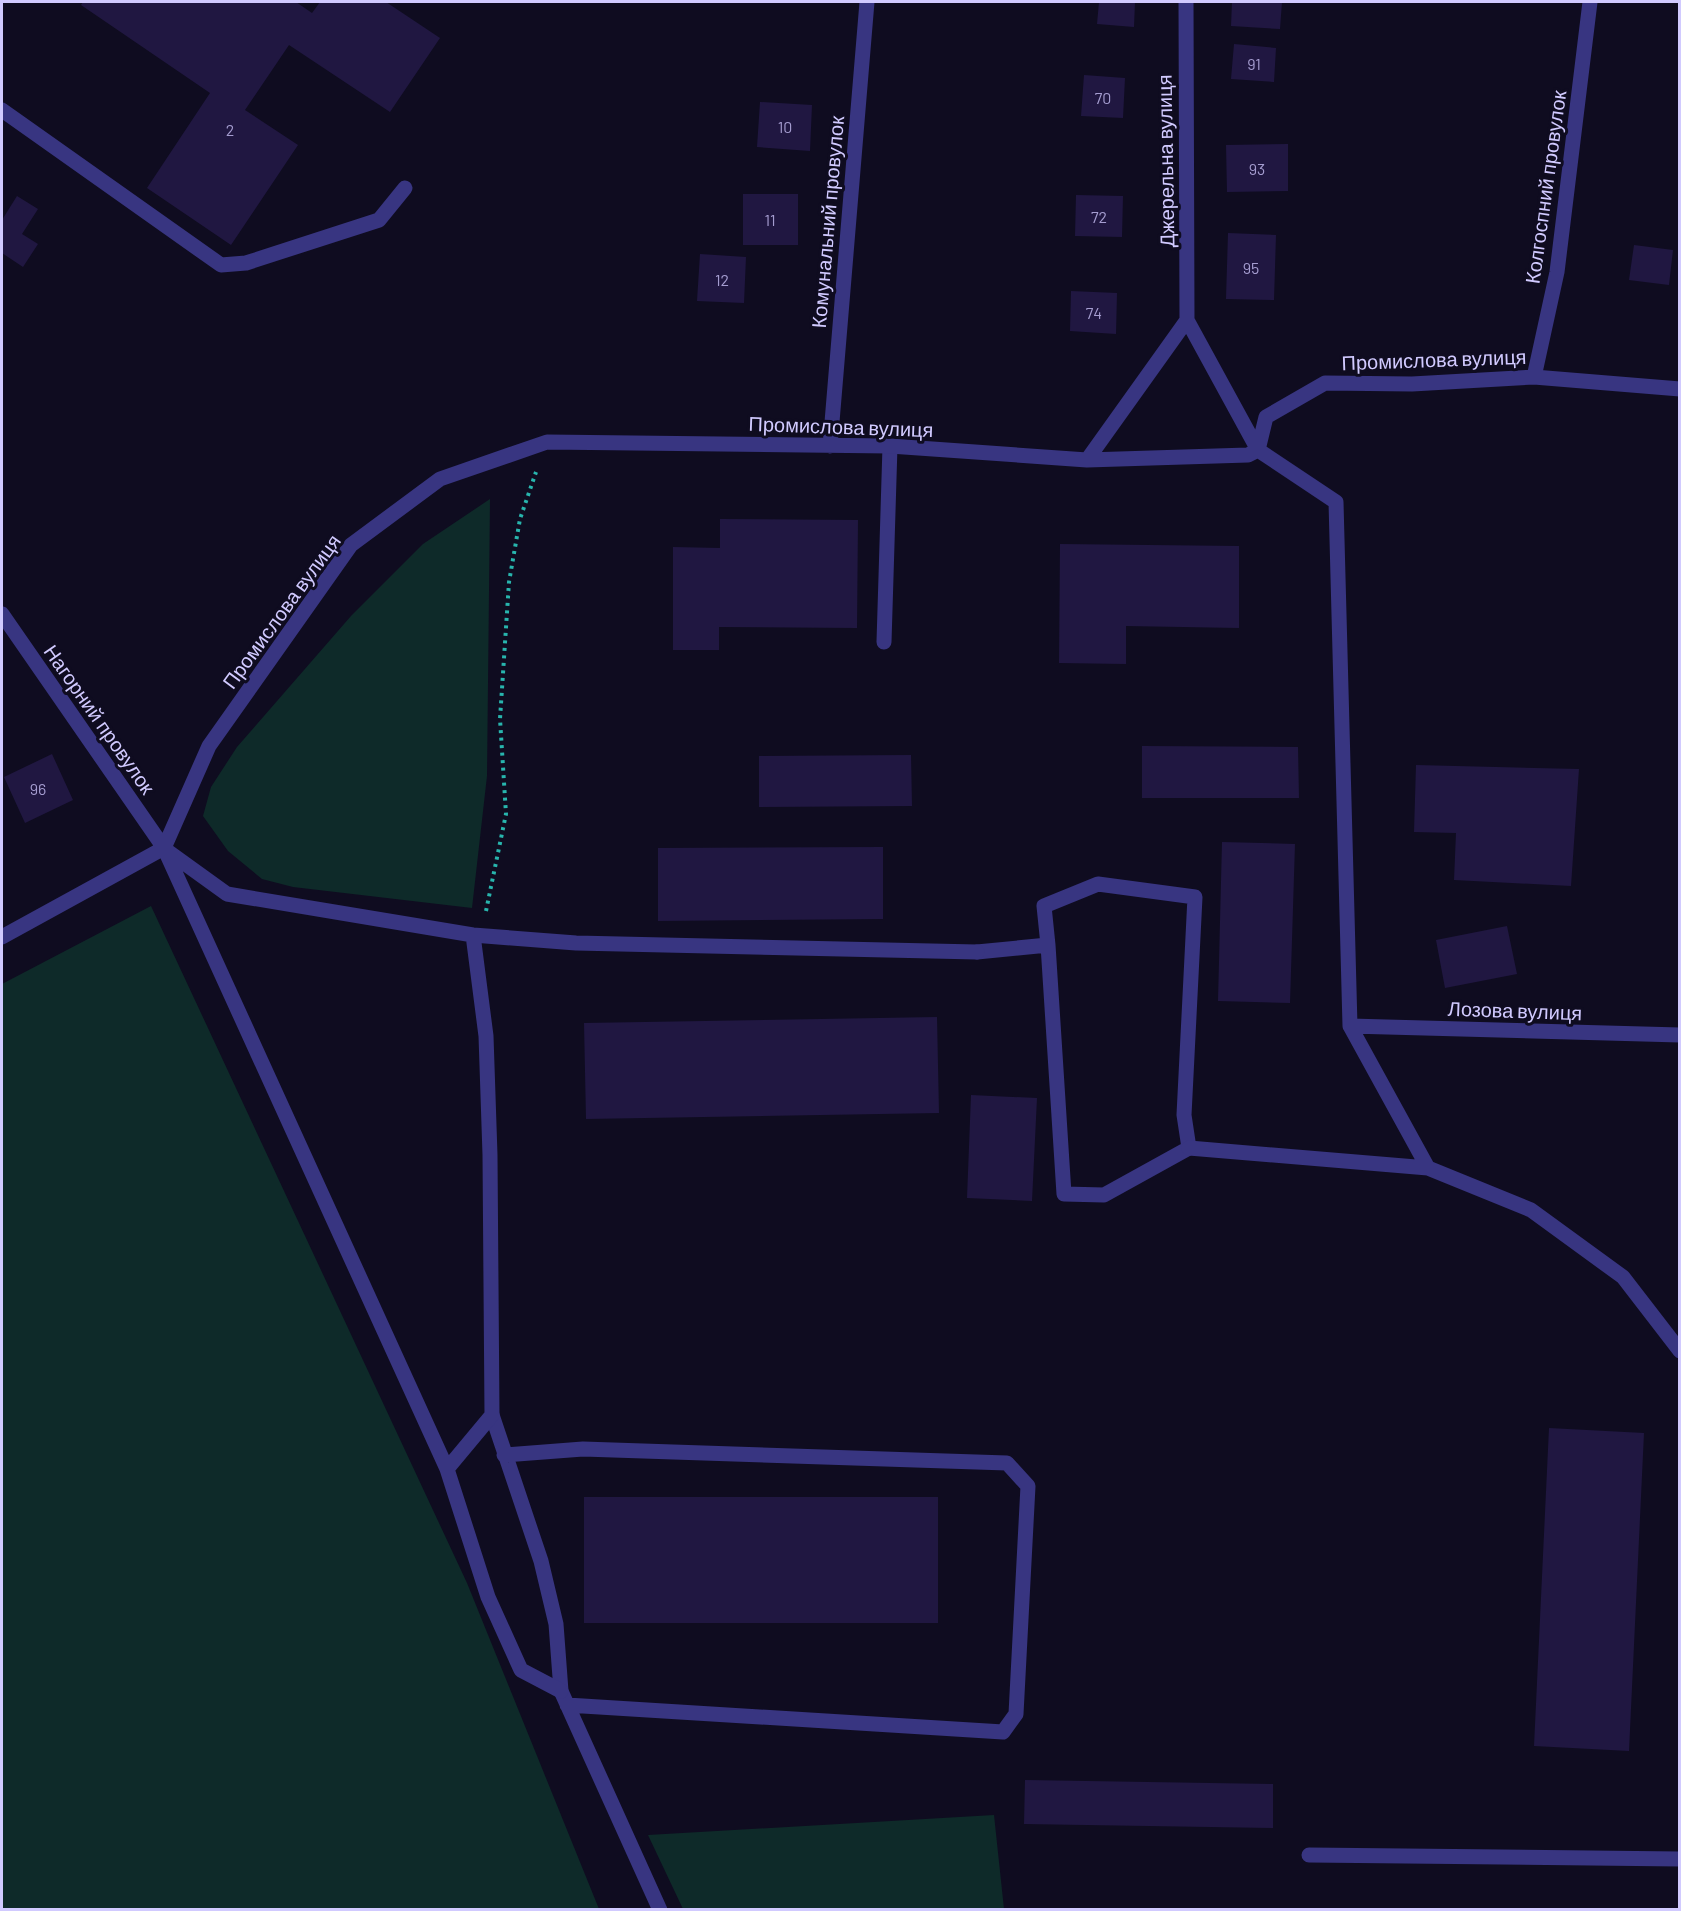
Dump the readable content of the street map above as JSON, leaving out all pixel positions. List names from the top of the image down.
{
  "streets": {
    "street": [
      "Джерельна вулиця",
      "Колгоспний провулок",
      "Комунальний провулок",
      "Промислова вулиця",
      "Нагорний провулок",
      "Лозова вулиця"
    ]
  },
  "crossings": [
    ["Колгоспний провулок", "Промислова вулиця"],
    ["Комунальний провулок", "Промислова вулиця"],
    ["Промислова вулиця", "Нагорний провулок"]
  ],
  "house_numbers": [
    "91",
    "70",
    "10",
    "2",
    "93",
    "72",
    "11",
    "95",
    "12",
    "74",
    "96"
  ]
}
